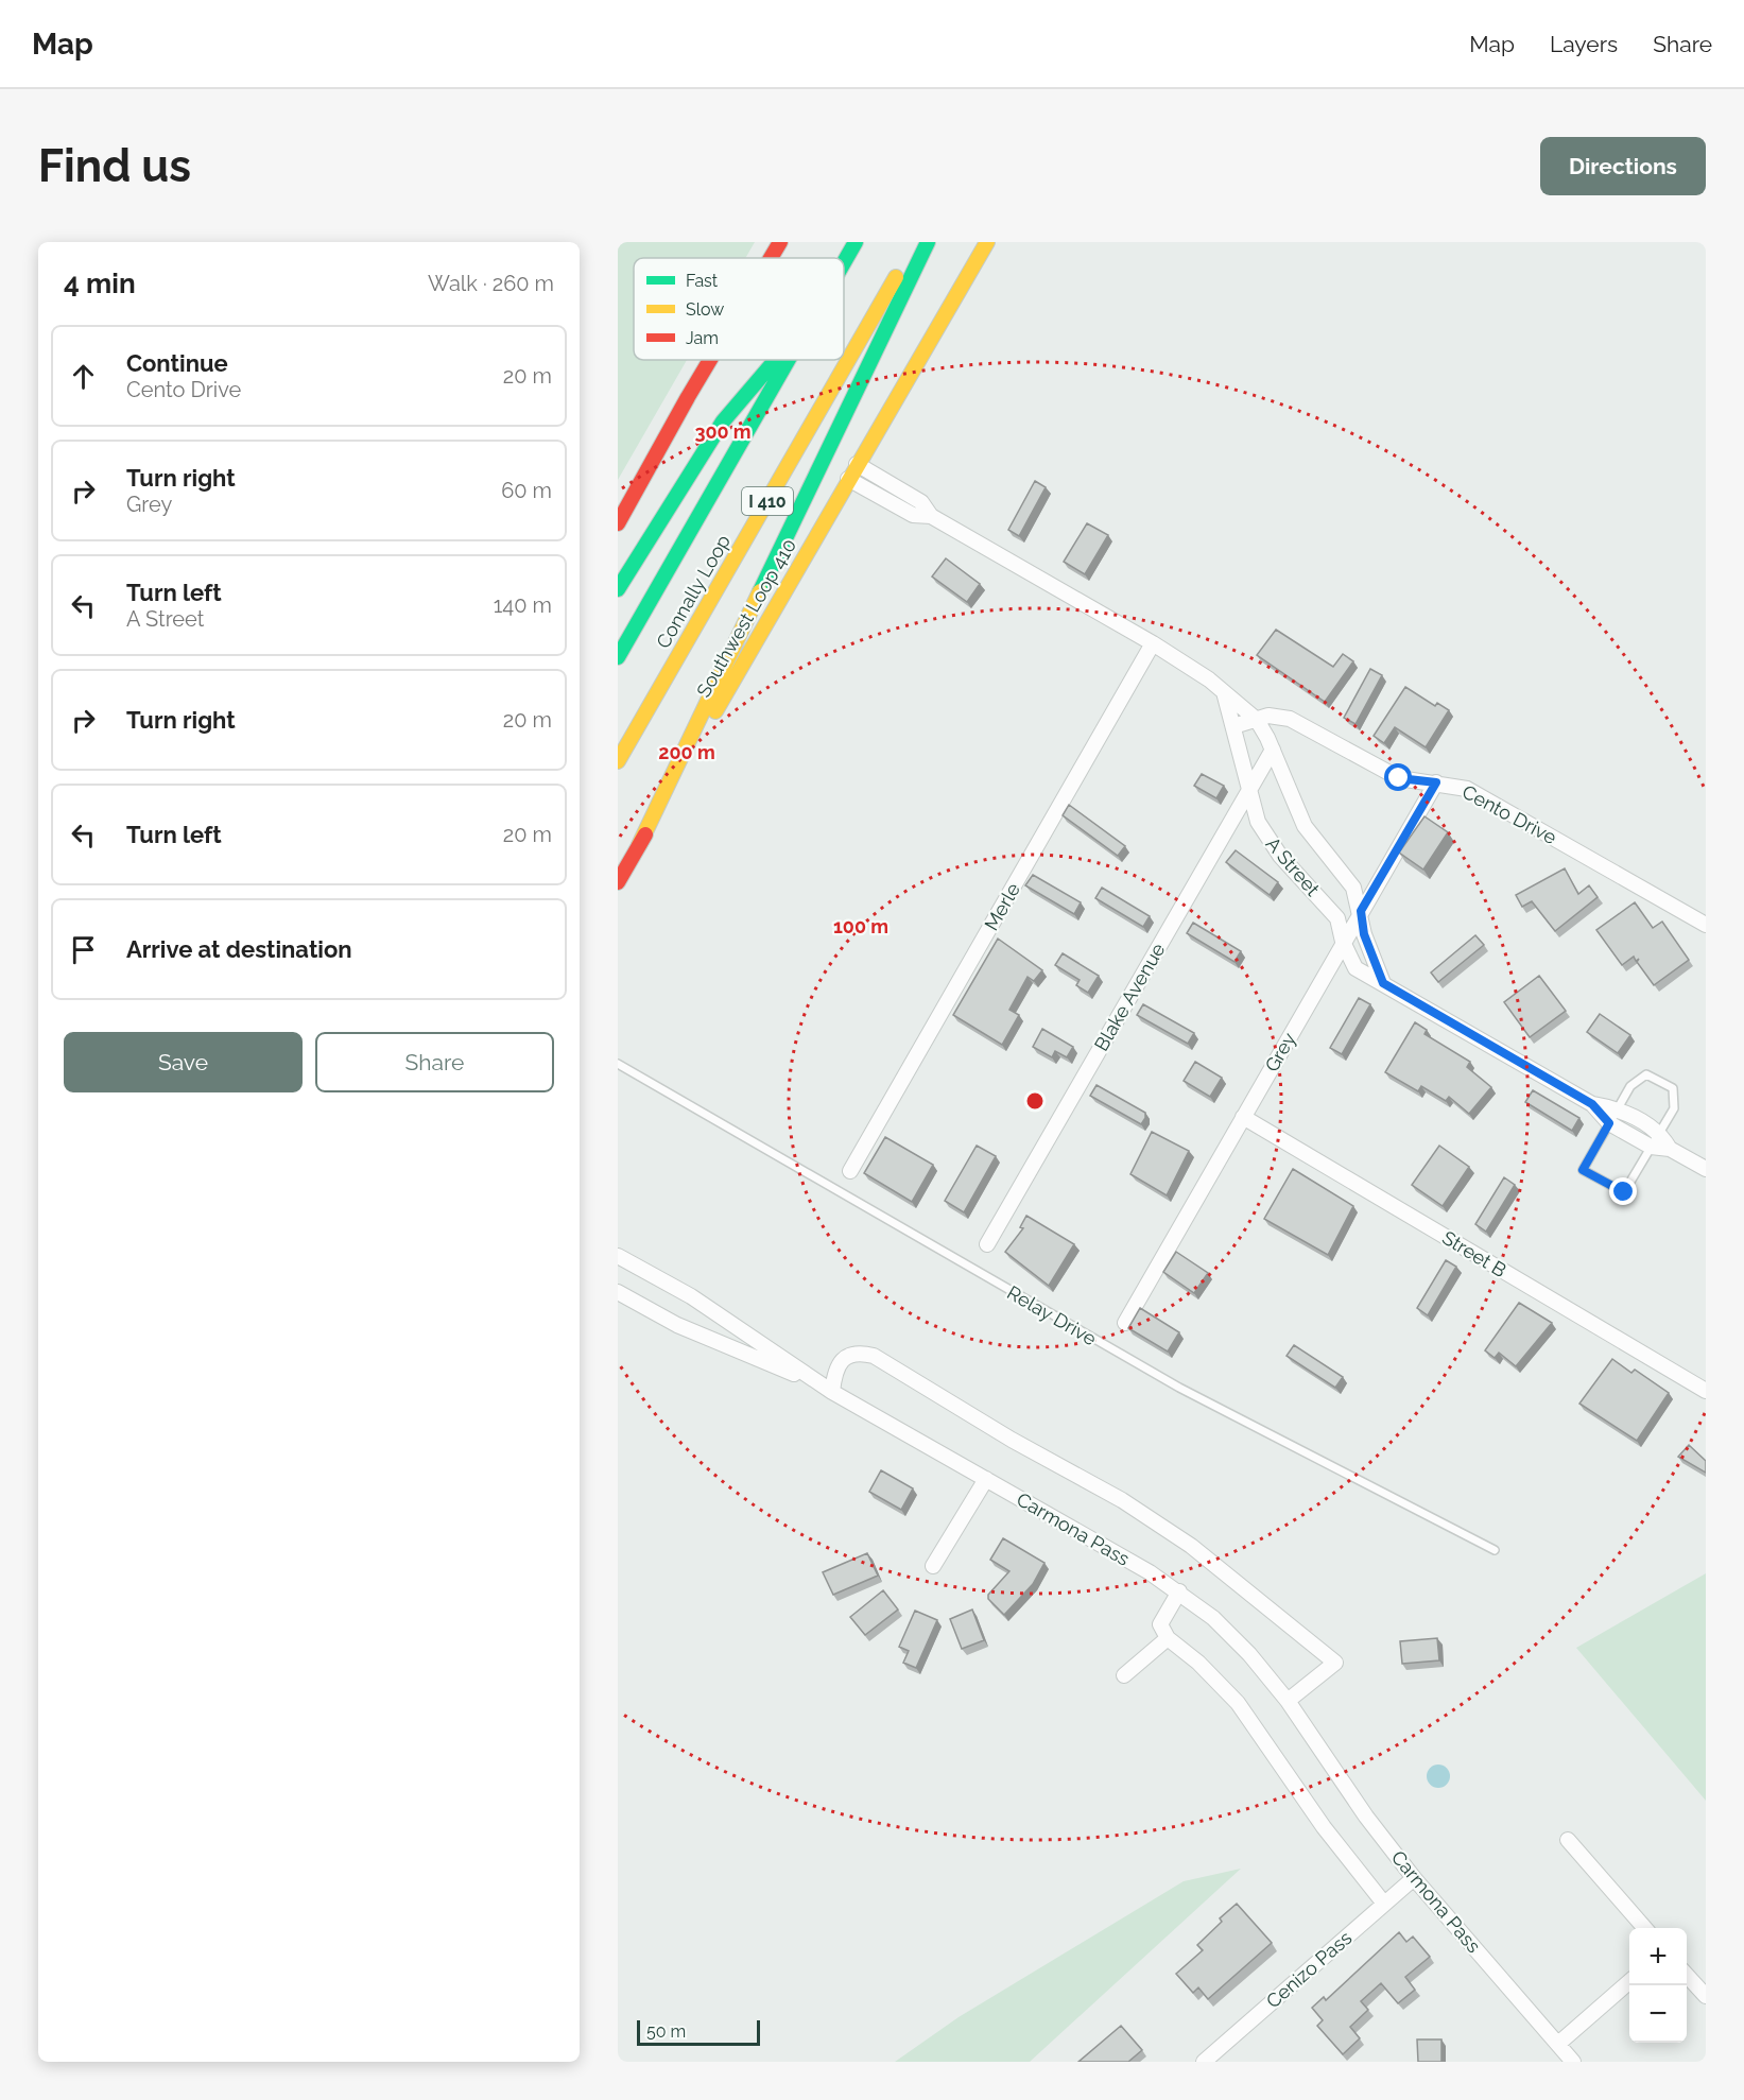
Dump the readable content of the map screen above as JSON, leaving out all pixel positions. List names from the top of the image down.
{
  "streets": {
    "main road": ["I 410", "Connally Loop", "Southwest Loop 410"],
    "street": [
      "Cento Drive",
      "A Street",
      "Merle",
      "Blake Avenue",
      "Grey",
      "Street B",
      "Carmona Pass",
      "Cenizo Pass"
    ],
    "lane": ["Relay Drive"]
  },
  "crossings": [
    ["Southwest Loop 410", "A Street"],
    ["Cento Drive", "A Street"],
    ["Cento Drive", "Grey"],
    ["A Street", "Merle"],
    ["A Street", "Blake Avenue"],
    ["A Street", "Grey"],
    ["Grey", "Street B"],
    ["Carmona Pass", "Cenizo Pass"]
  ],
  "legend": ["Fast", "Slow", "Jam"],
  "scale_bar": "50 m",
  "page": {
    "header": "Map",
    "nav": ["Map", "Layers", "Share"],
    "buttons": [
      "Directions",
      ["Save", "Share"]
    ],
    "title": "Find us",
    "heading": ["4 min", "Walk · 260 m"],
    "list": [
      ["Continue", "Cento Drive", "20 m"],
      ["Turn right", "Grey", "60 m"],
      ["Turn left", "A Street", "140 m"],
      ["Turn right", "20 m"],
      ["Turn left", "20 m"],
      "Arrive at destination"
    ],
    "map_buttons": ["+", "−"],
    "scale": "50 m"
  },
  "rings": ["300 m", "200 m", "100 m"]
}
